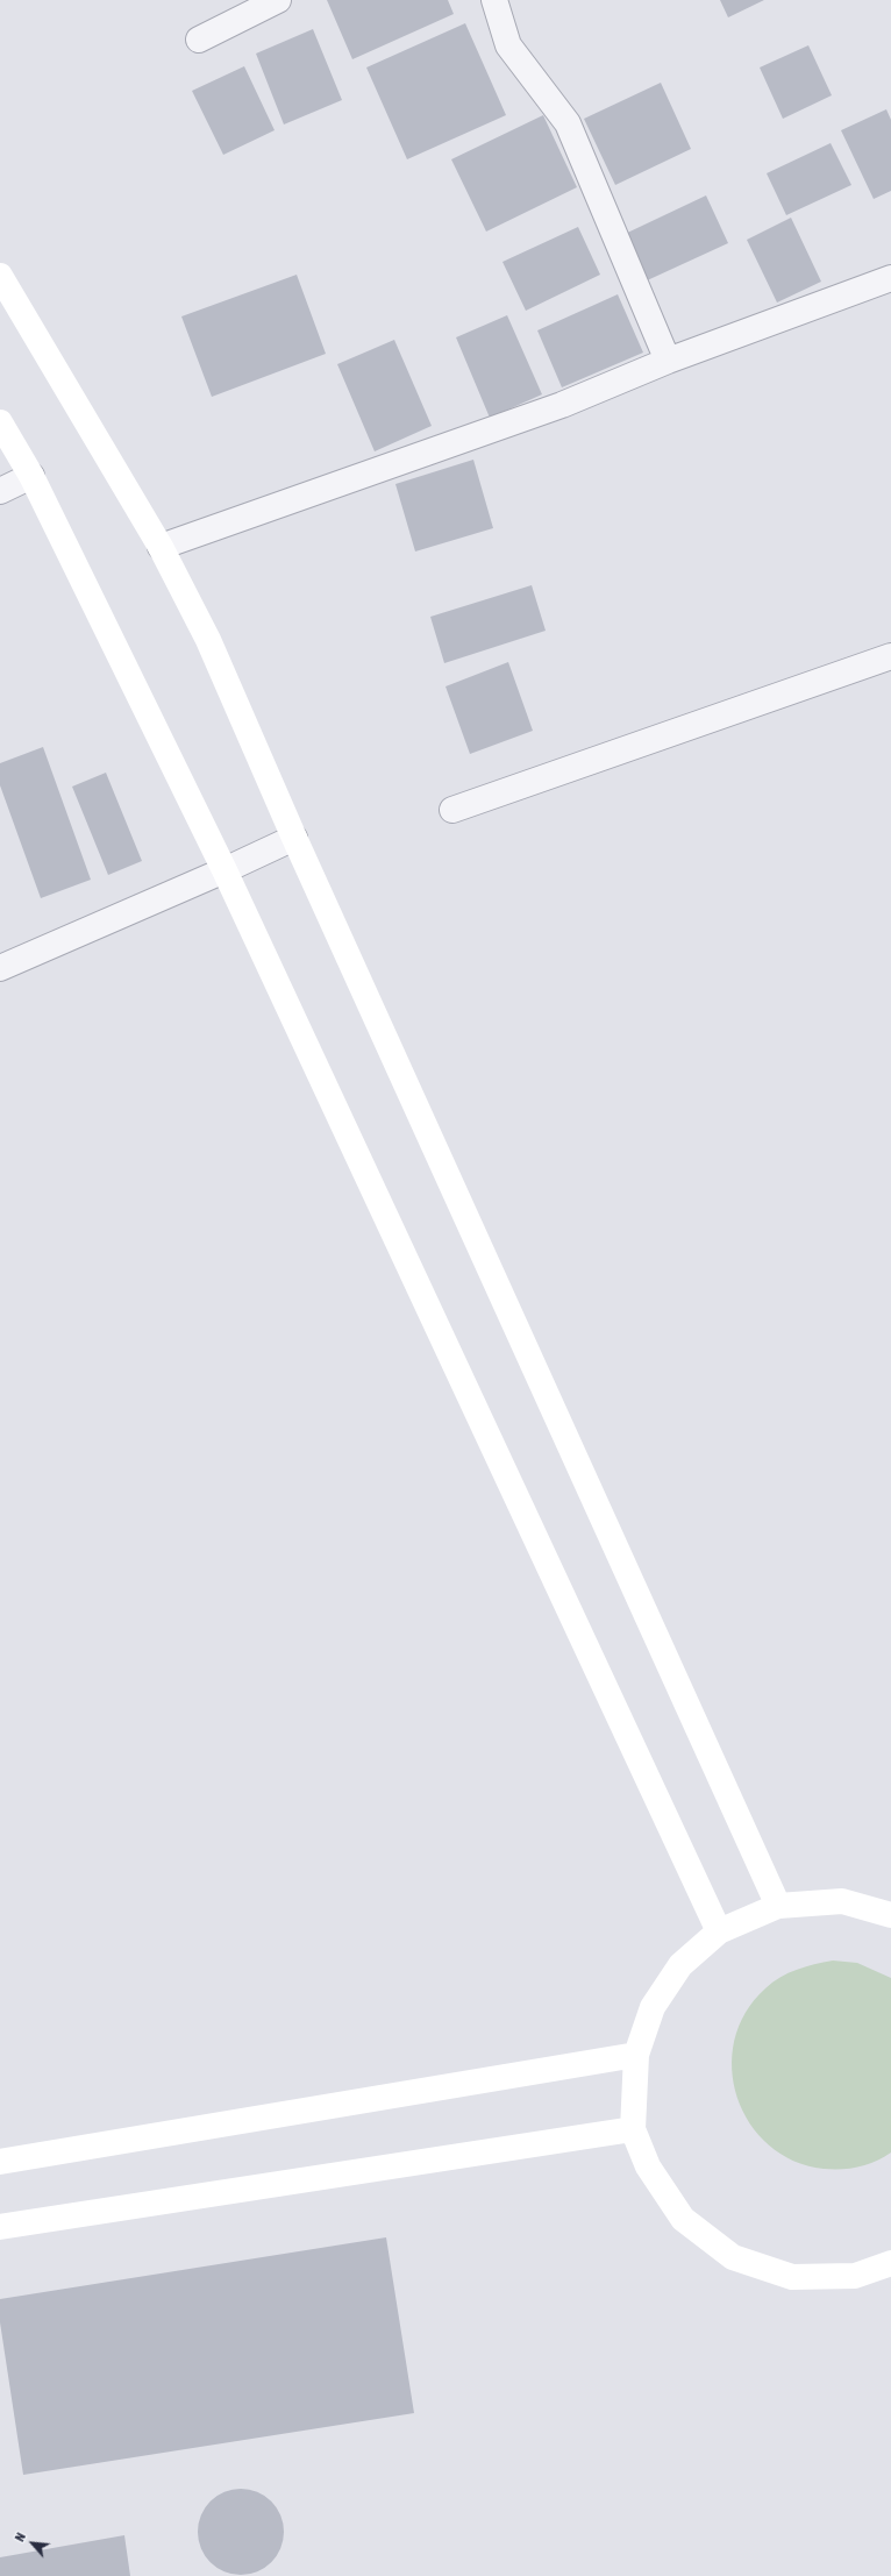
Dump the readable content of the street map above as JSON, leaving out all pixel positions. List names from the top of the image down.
{
  "north": "top left"
}
